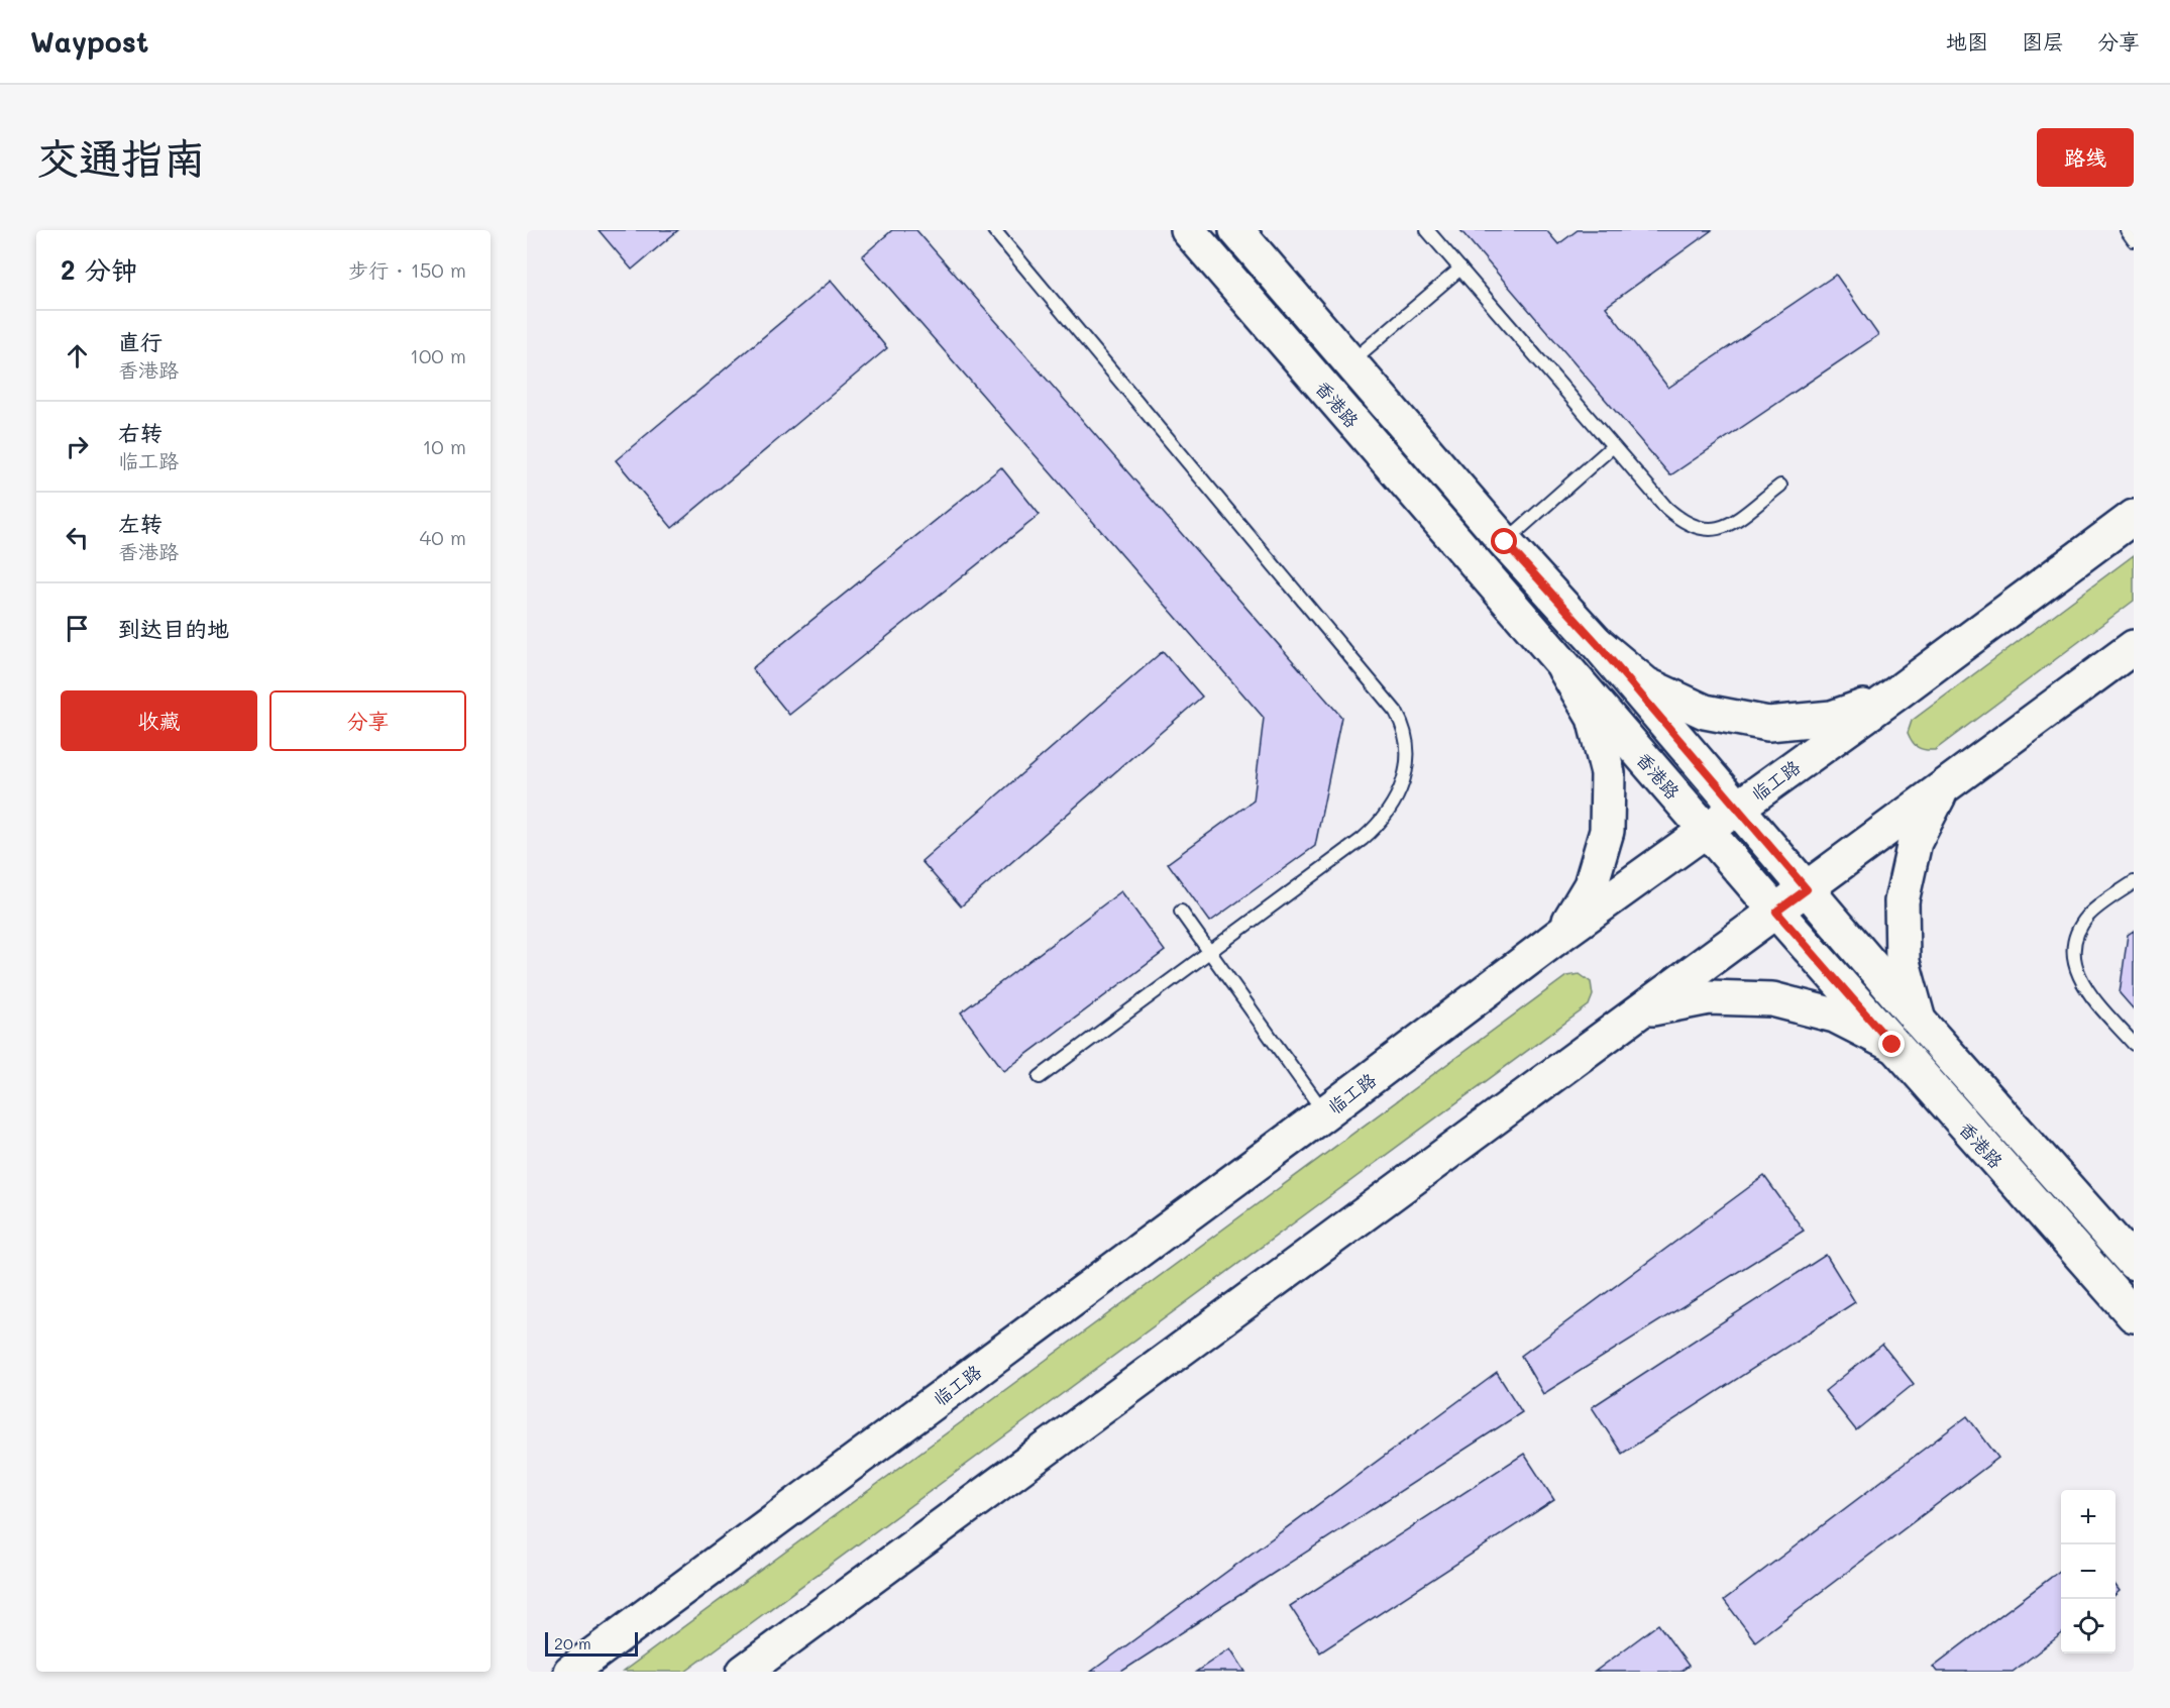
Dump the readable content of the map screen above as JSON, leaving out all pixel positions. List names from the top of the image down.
{
  "streets": {
    "main road": ["香港路", "临工路"]
  },
  "crossings": [
    ["香港路", "临工路"]
  ],
  "scale_bar": "20 m",
  "page": {
    "header": "Waypost",
    "nav": ["地图", "图层", "分享"],
    "buttons": [
      "路线",
      ["收藏", "分享"]
    ],
    "title": "交通指南",
    "heading": ["2 分钟", "步行 · 150 m"],
    "list": [
      ["直行", "香港路", "100 m"],
      ["右转", "临工路", "10 m"],
      ["左转", "香港路", "40 m"],
      "到达目的地"
    ],
    "map_buttons": ["+", "−"],
    "scale": "20 m"
  }
}
